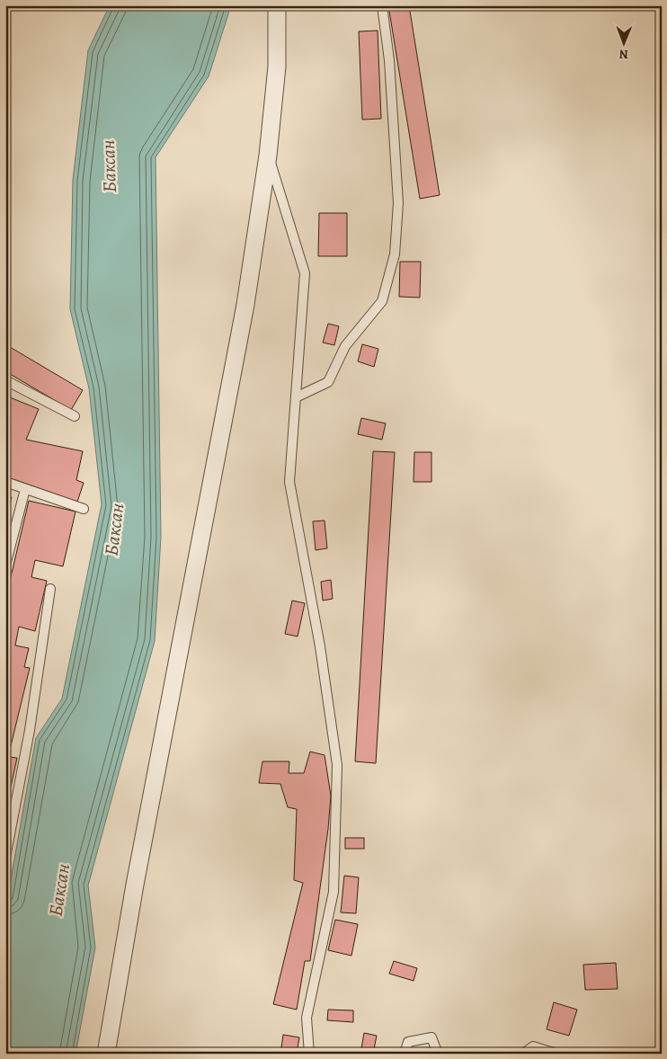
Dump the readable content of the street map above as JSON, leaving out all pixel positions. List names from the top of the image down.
{
  "water": ["Баксан"],
  "north": "bottom"
}
